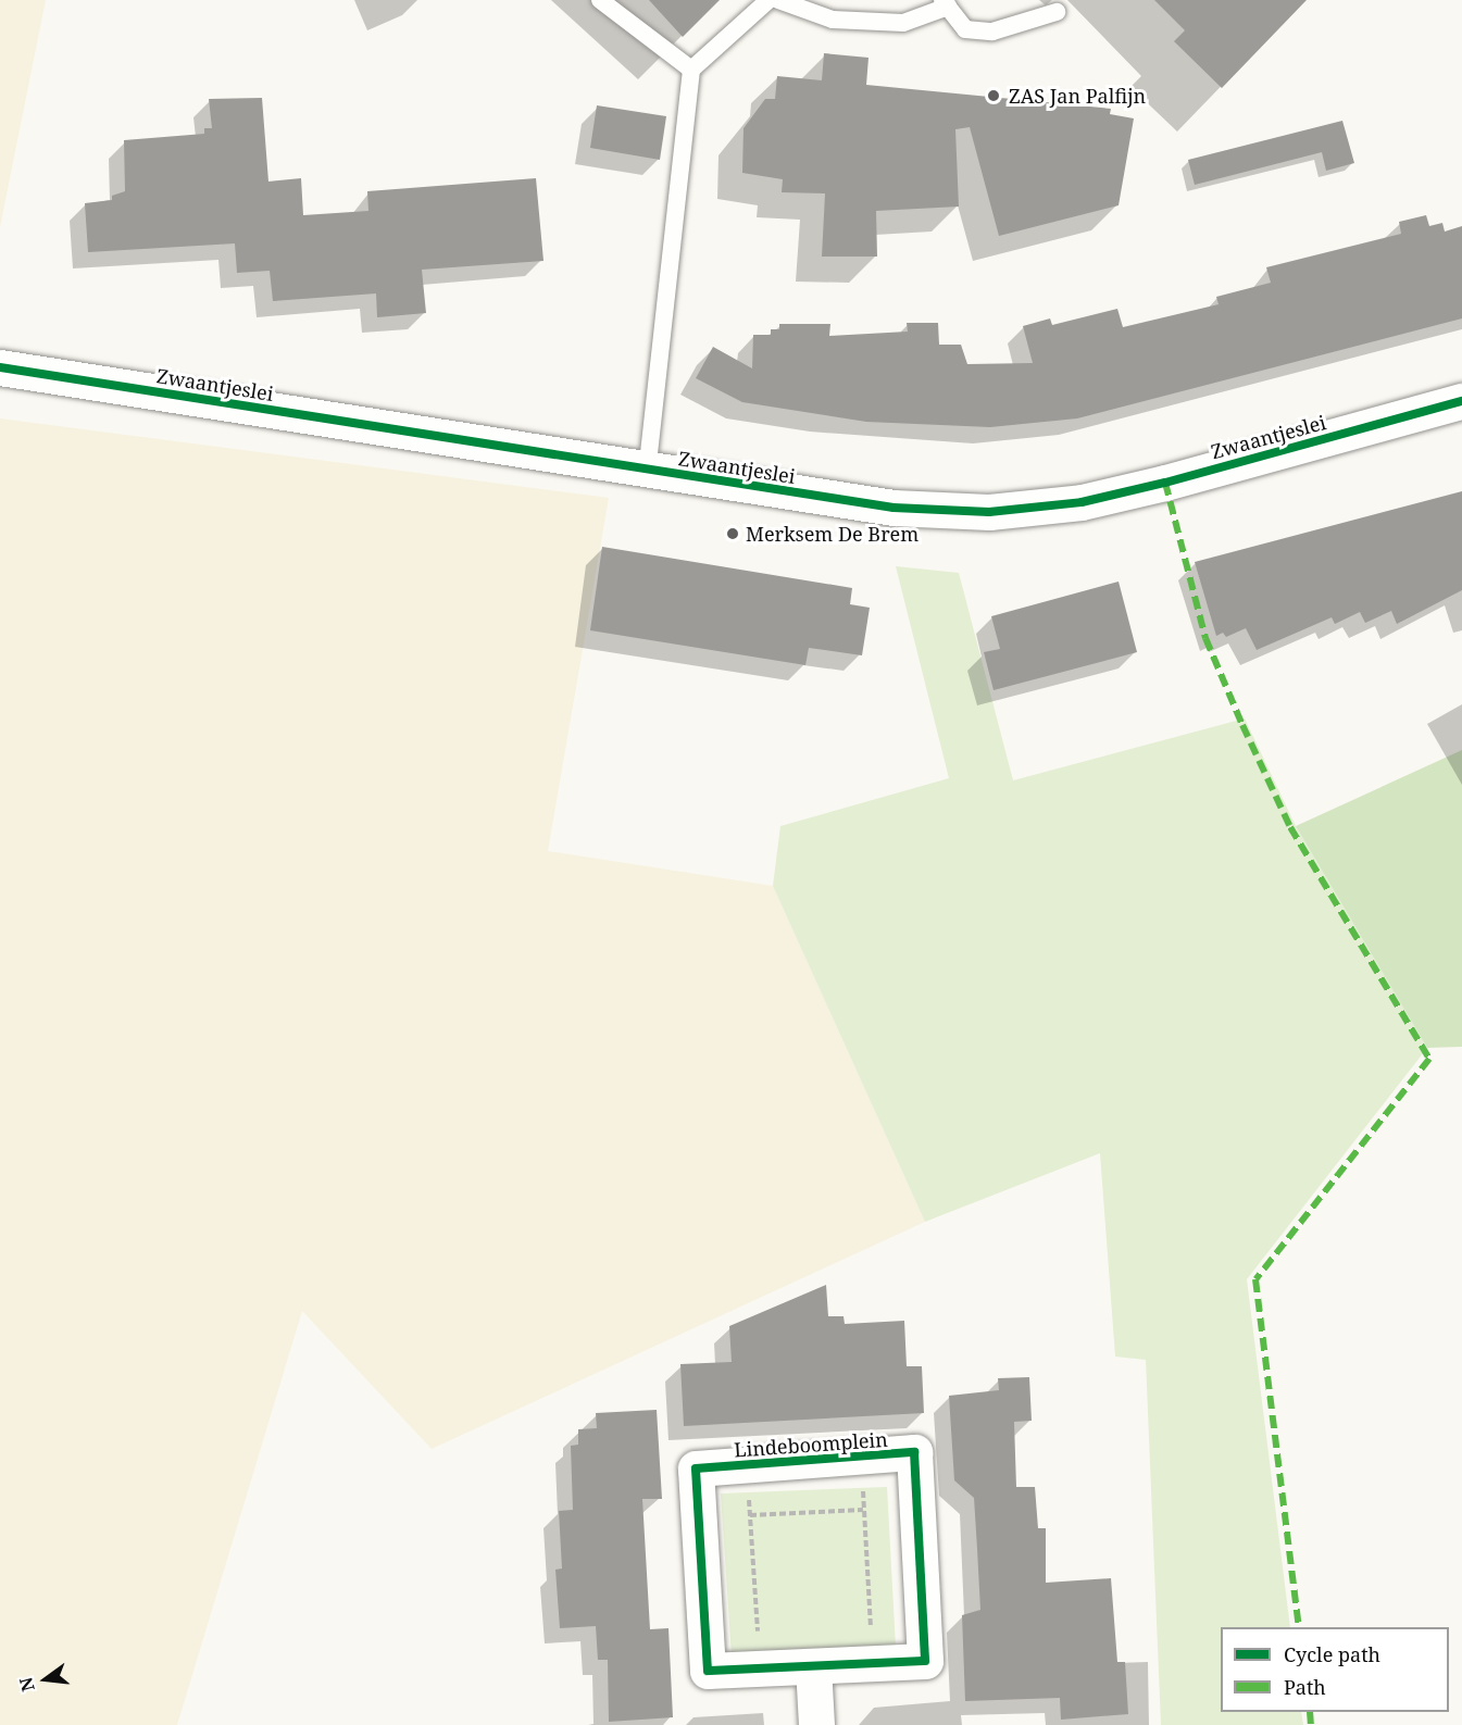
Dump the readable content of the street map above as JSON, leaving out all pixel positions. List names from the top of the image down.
{
  "streets": {
    "street": ["Zwaantjeslei", "Lindeboomplein"]
  },
  "places": ["ZAS Jan Palfijn", "Merksem De Brem"],
  "legend": ["Cycle path", "Path"],
  "north": "left"
}
